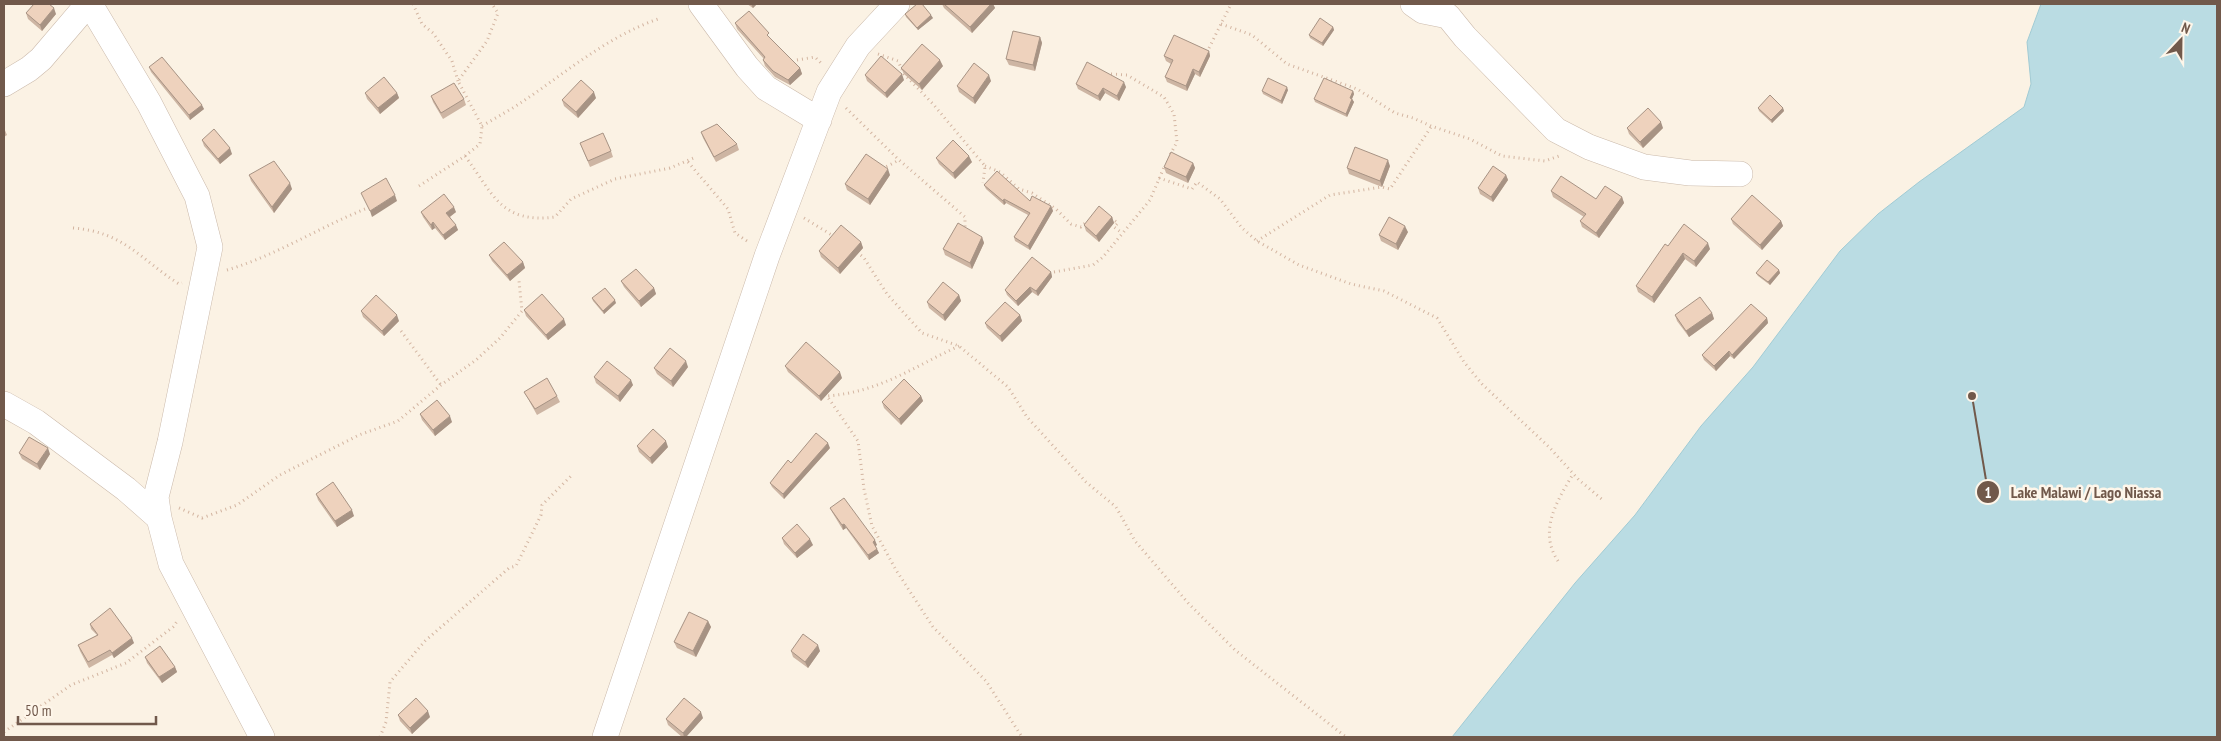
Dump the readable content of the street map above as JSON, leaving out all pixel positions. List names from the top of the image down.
{
  "places": ["Lake Malawi / Lago Niassa"],
  "scale_bar": "50 m",
  "north": "top"
}
